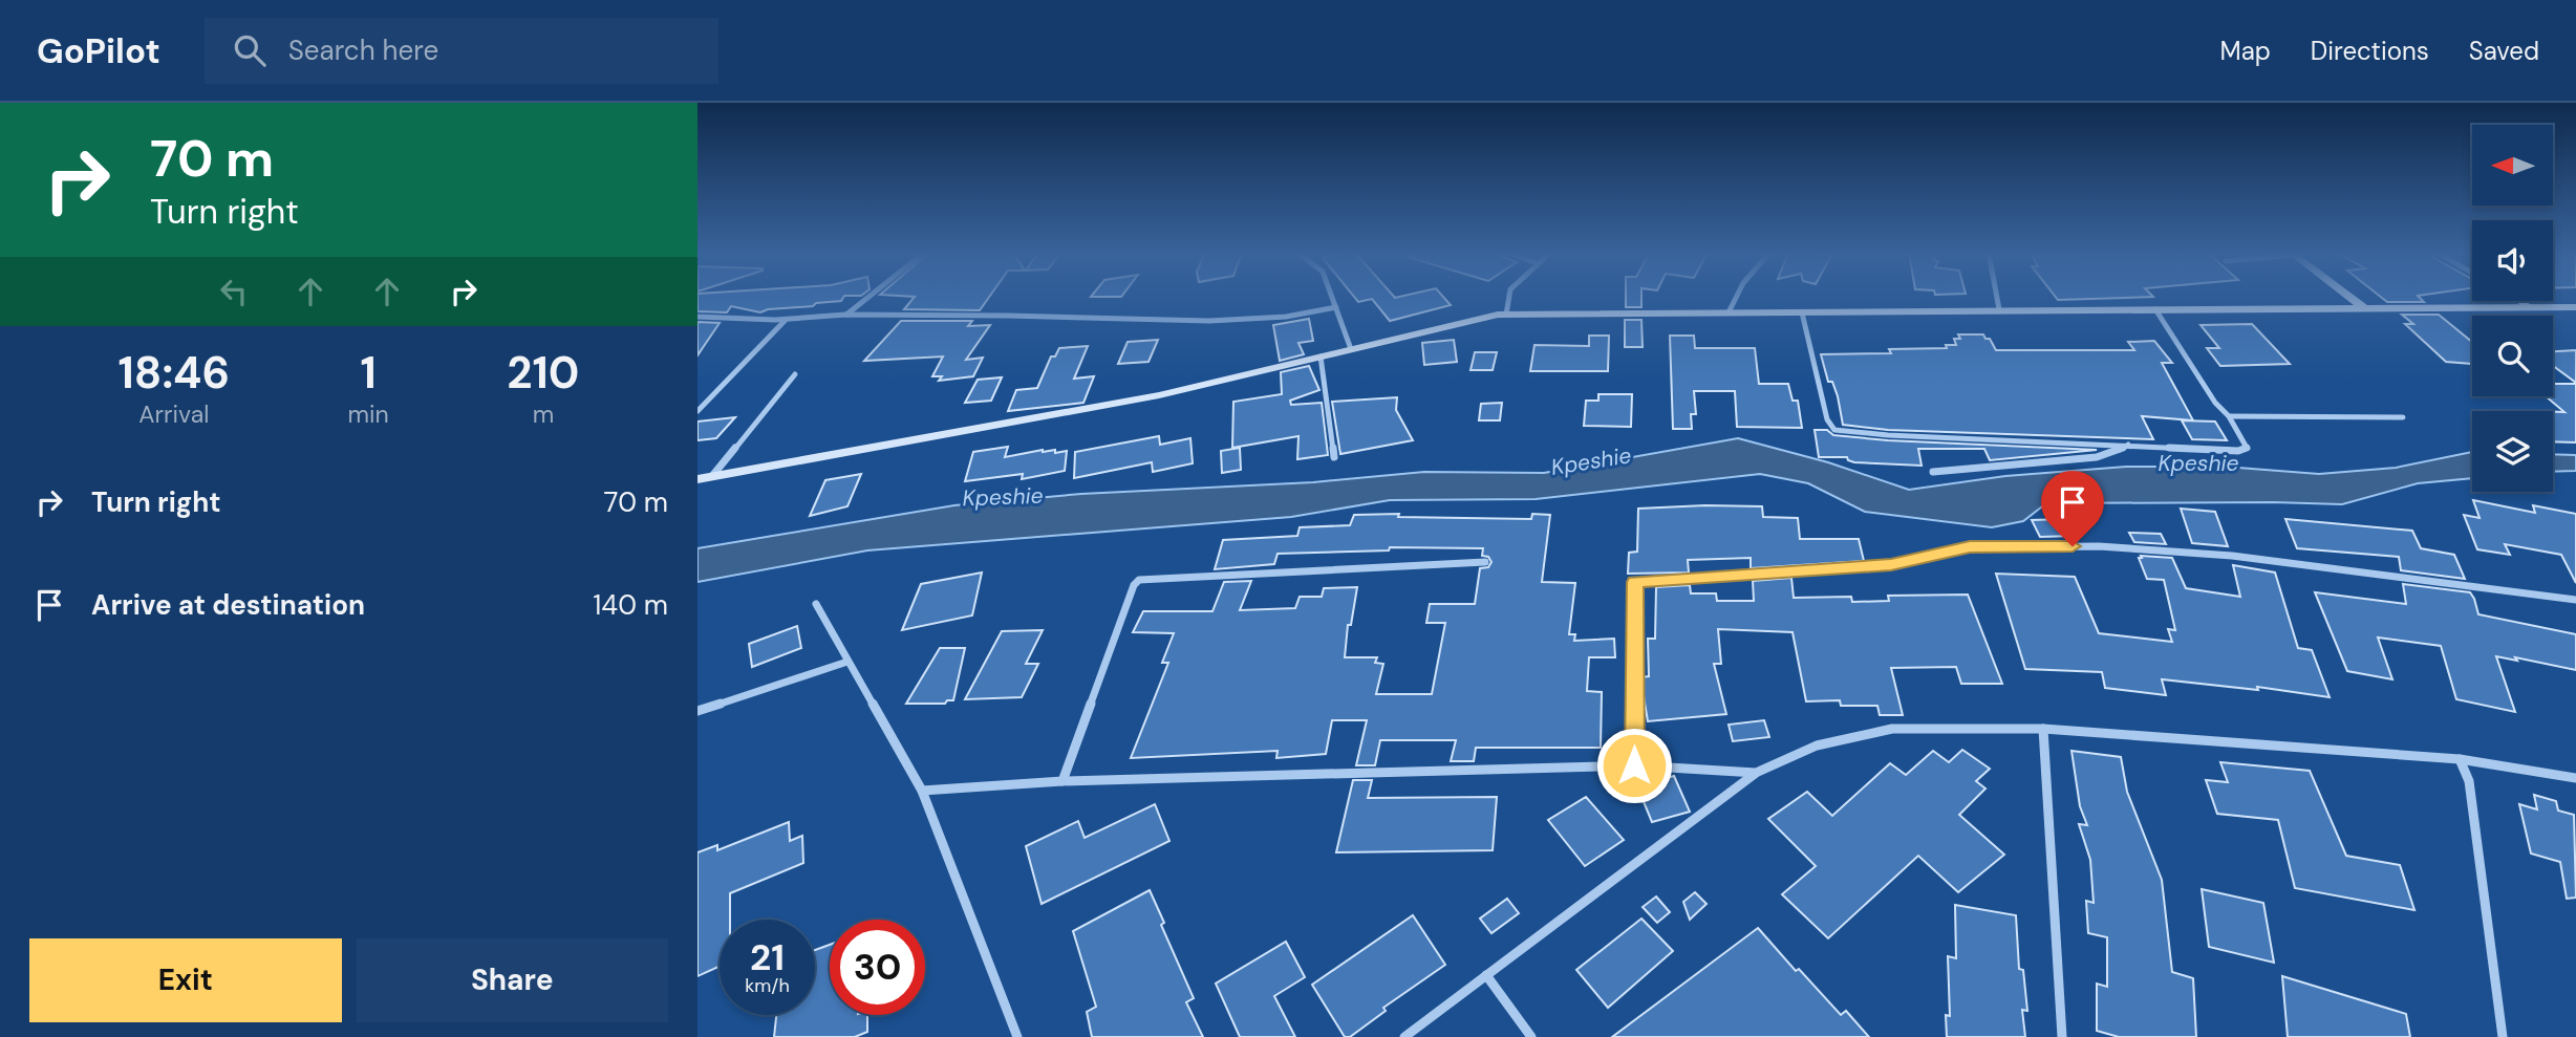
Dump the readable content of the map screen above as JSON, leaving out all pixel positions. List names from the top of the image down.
{
  "water": ["Kpeshie"],
  "north": "left",
  "page": {
    "header": "GoPilot",
    "search": "Search here",
    "nav": ["Map", "Directions", "Saved"],
    "turn": ["70 m", "Turn right"],
    "eta": [
      "18:46",
      "Arrival",
      "1",
      "min",
      "210",
      "m"
    ],
    "list": [
      {
        "name": "Turn right",
        "value": "70 m"
      },
      {
        "name": "Arrive at destination",
        "value": "140 m"
      }
    ],
    "speed": "21 km/h",
    "limit": "30",
    "buttons": ["Exit", "Share"]
  }
}
